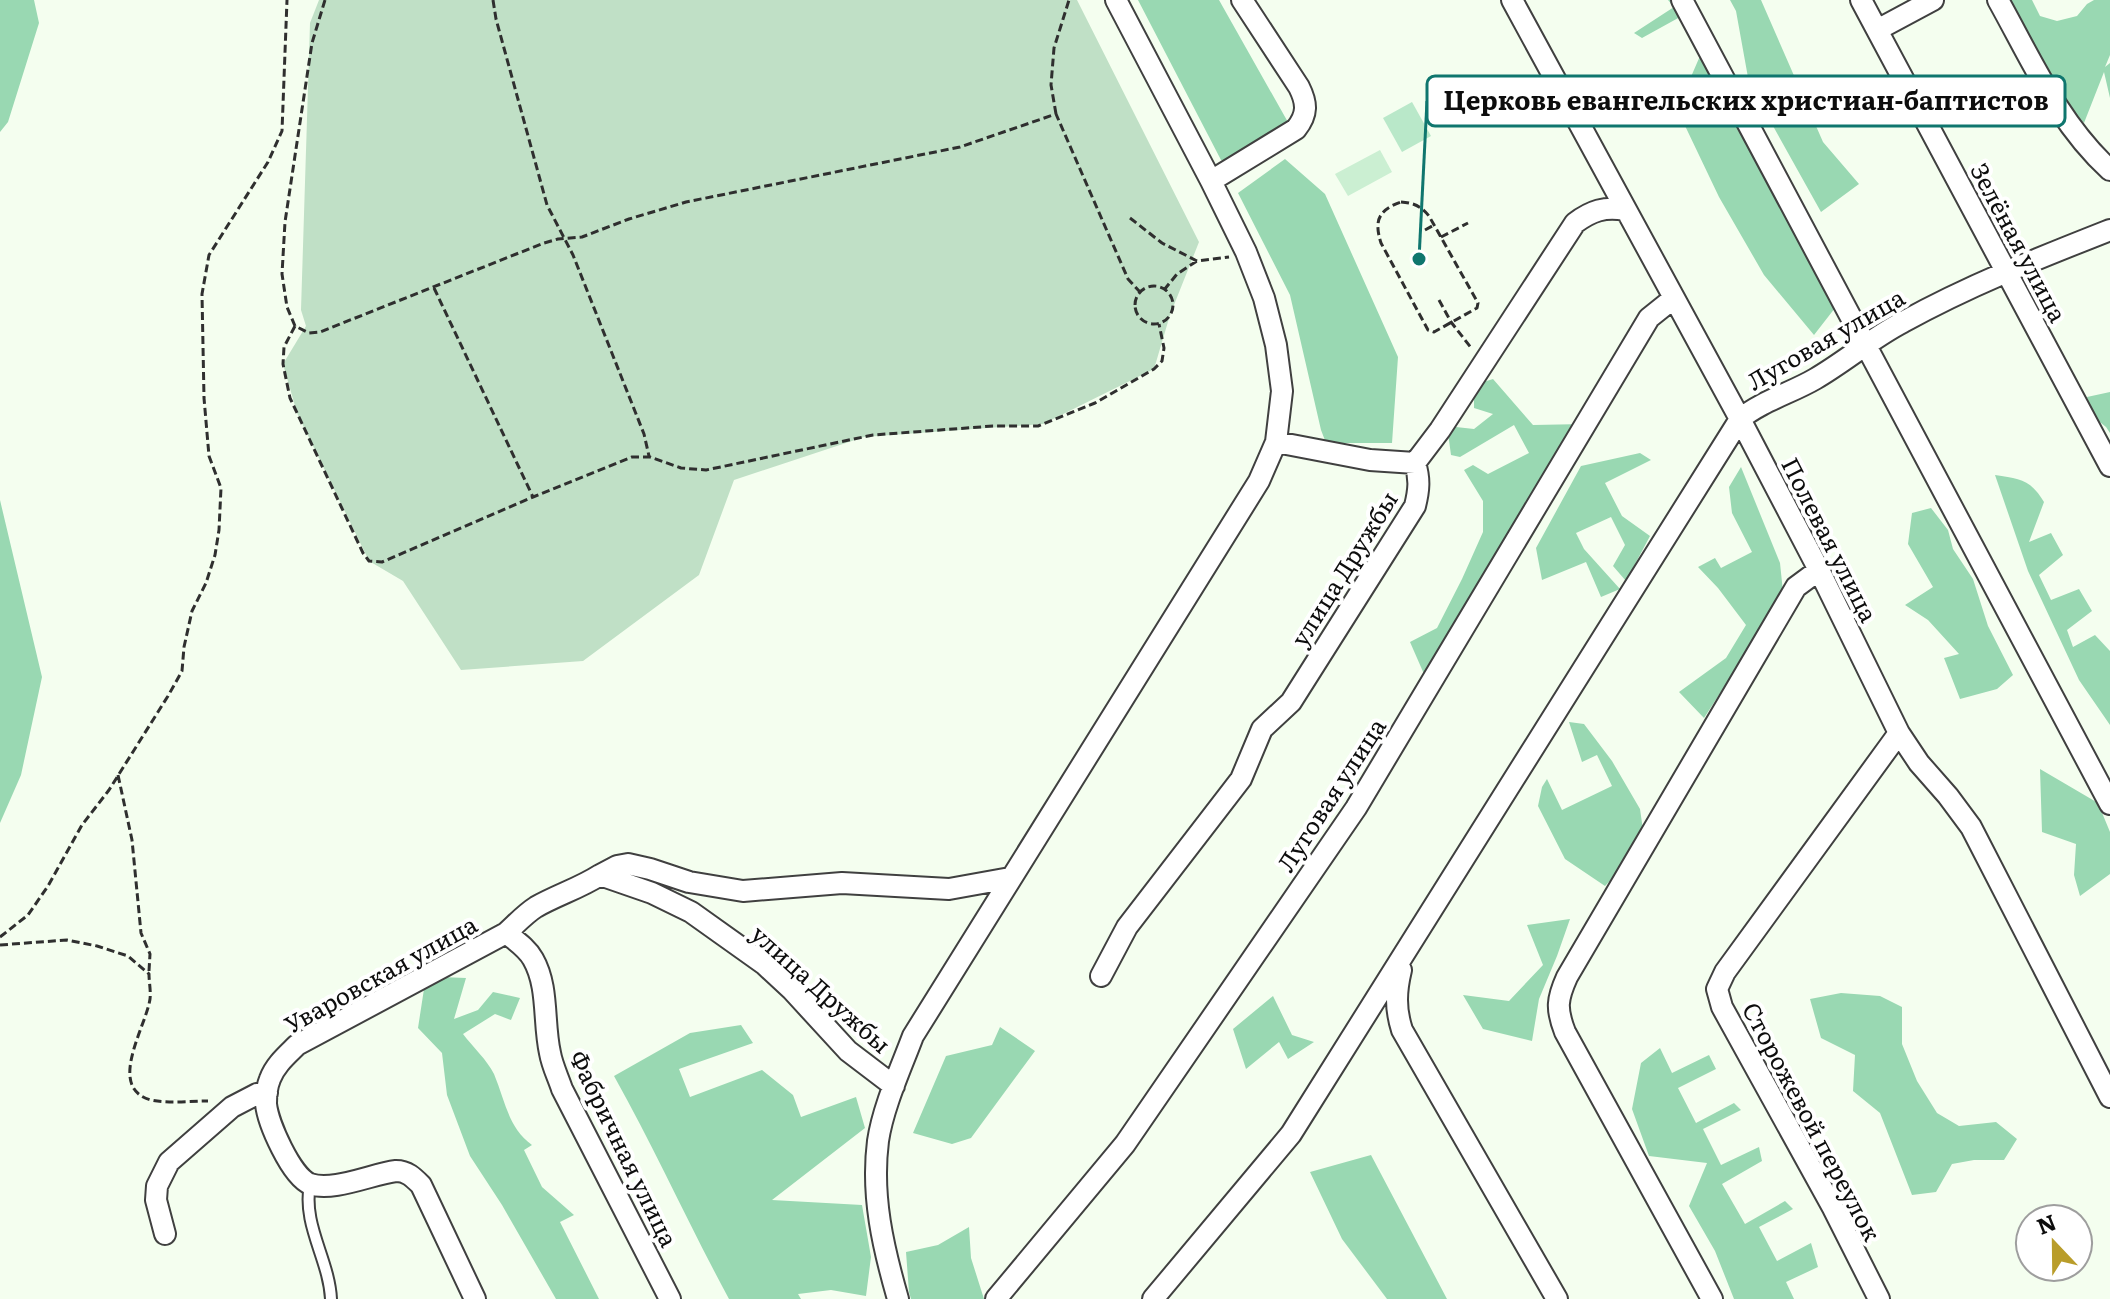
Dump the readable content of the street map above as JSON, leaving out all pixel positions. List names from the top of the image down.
{
  "streets": {
    "street": [
      "Зелёная улица",
      "Луговая улица",
      "Полевая улица",
      "улица Дружбы",
      "Уваровская улица",
      "Сторожевой переулок",
      "Фабричная улица"
    ]
  },
  "crossings": [
    ["Зелёная улица", "Луговая улица"],
    ["Луговая улица", "Полевая улица"],
    ["Полевая улица", "Сторожевой переулок"],
    ["Уваровская улица", "Фабричная улица"]
  ],
  "places": ["Церковь евангельских христиан-баптистов"],
  "north": "top"
}
